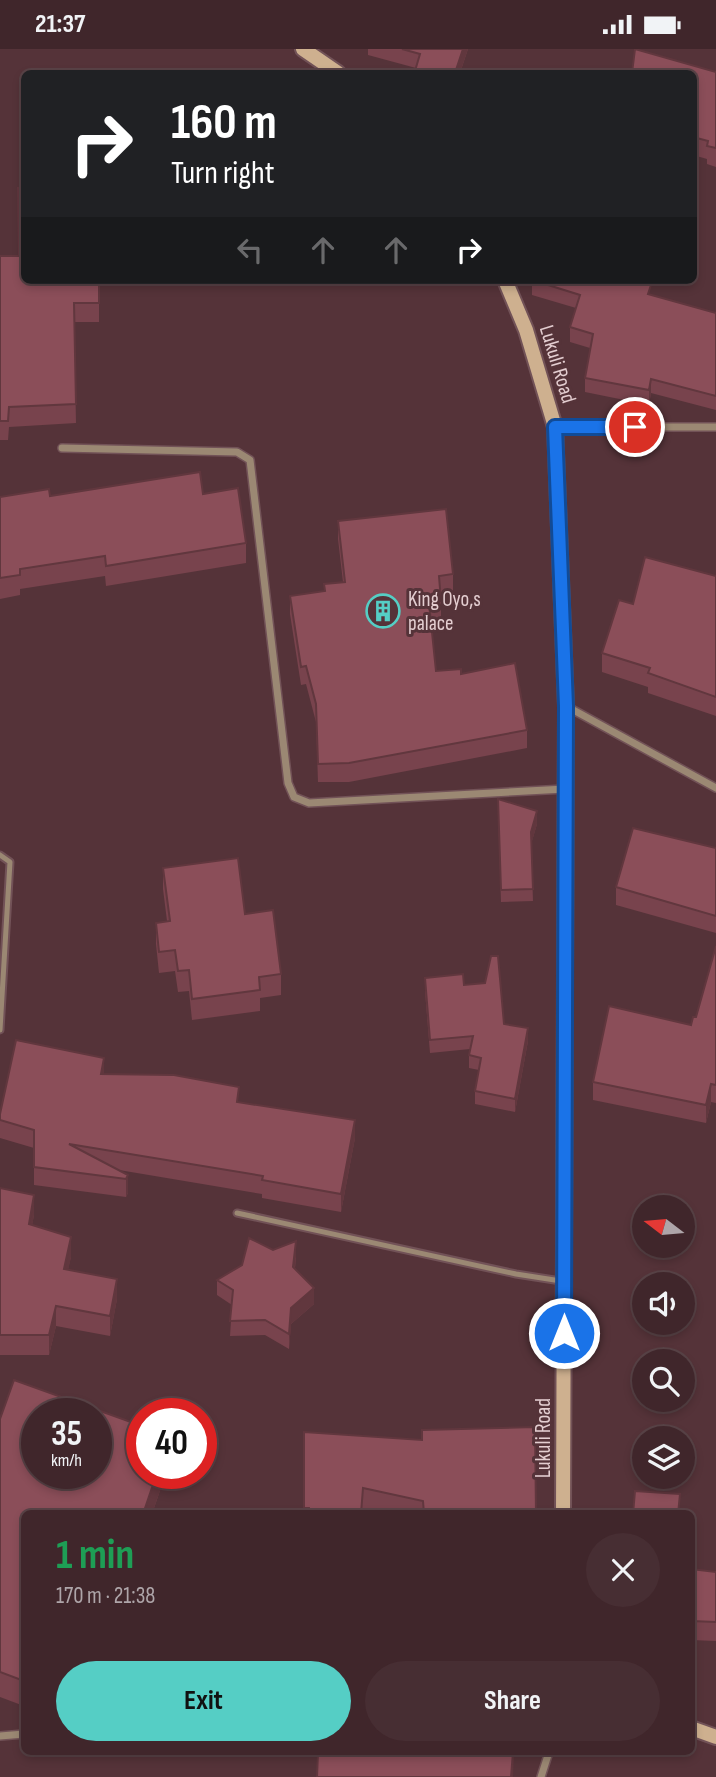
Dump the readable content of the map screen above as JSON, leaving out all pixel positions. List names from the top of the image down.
{
  "streets": {
    "street": ["Lukuli Road"]
  },
  "places": {
    "building": ["King Oyo,s palace"]
  },
  "north": "left",
  "page": {
    "status": "21:37",
    "turn": ["160 m", "Turn right"],
    "speed": "35 km/h",
    "limit": "40",
    "heading": ["1 min", "170 m · 21:38"],
    "buttons": ["Exit", "Share"]
  }
}
